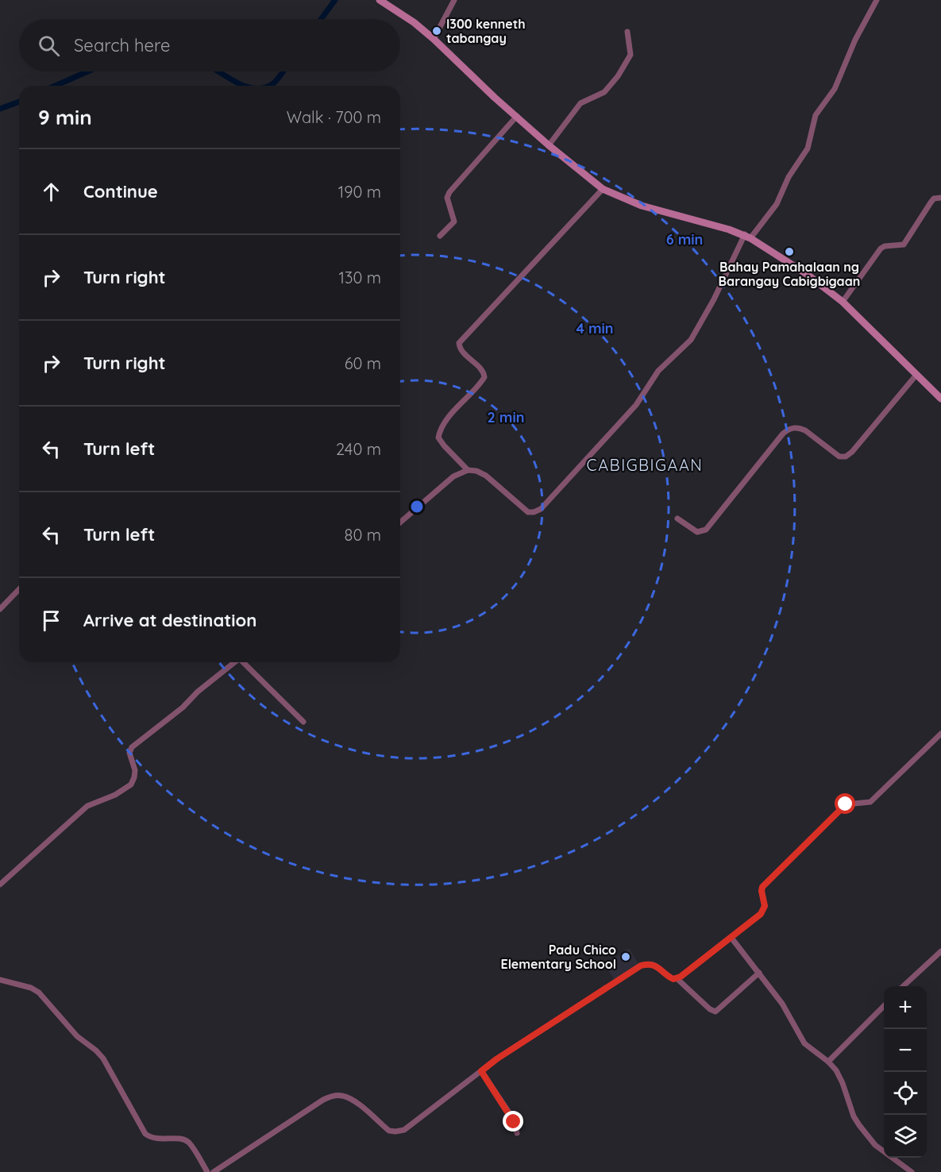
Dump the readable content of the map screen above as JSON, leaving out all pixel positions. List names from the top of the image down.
{
  "districts": ["CABIGBIGAAN"],
  "places": ["l300 kenneth tabangay", "Bahay Pamahalaan ng Barangay Cabigbigaan", "Padu Chico Elementary School"],
  "page": {
    "search": "Search here",
    "heading": ["9 min", "Walk · 700 m"],
    "list": [
      ["Continue", "190 m"],
      ["Turn right", "130 m"],
      ["Turn right", "60 m"],
      ["Turn left", "240 m"],
      ["Turn left", "80 m"],
      "Arrive at destination"
    ],
    "map_buttons": ["+", "−"]
  },
  "rings": ["6 min", "4 min", "2 min"]
}
